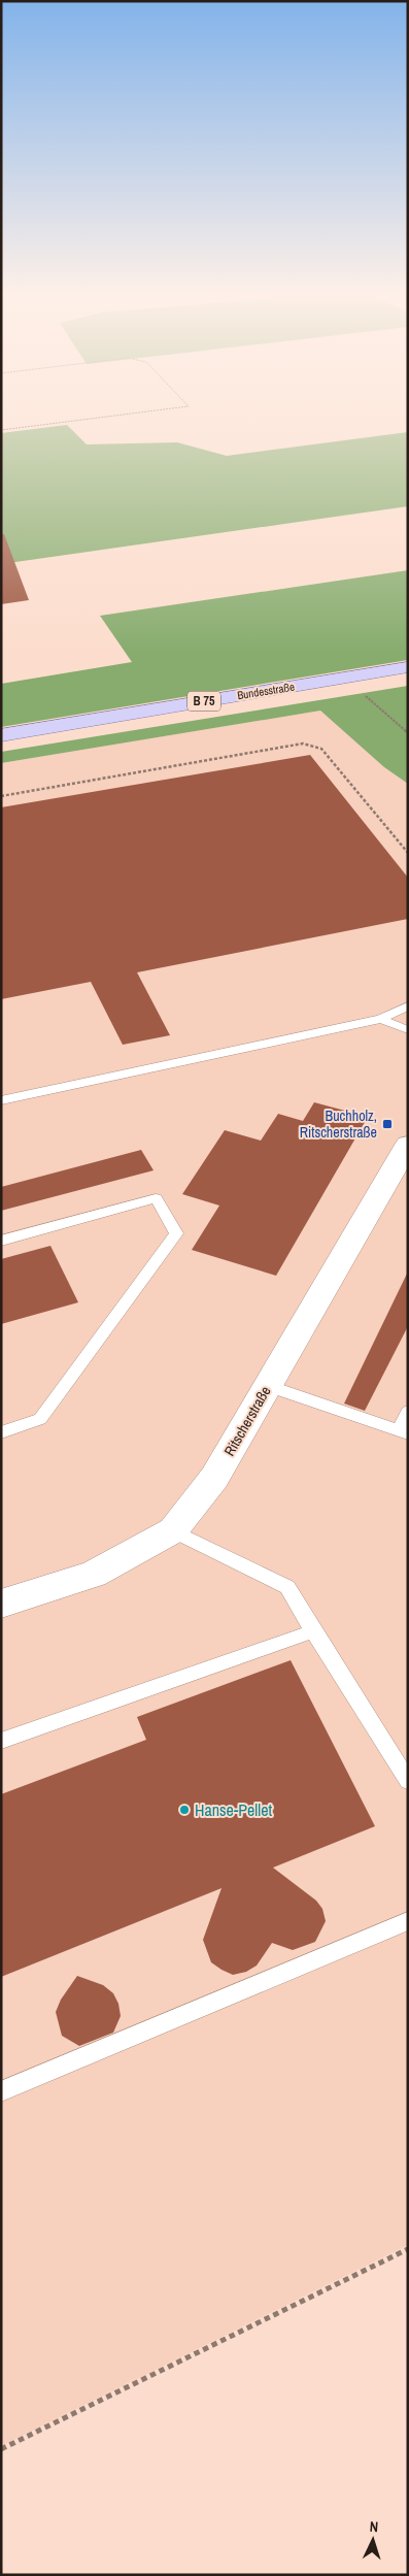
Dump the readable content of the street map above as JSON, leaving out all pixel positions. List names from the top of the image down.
{
  "streets": {
    "main road": ["Bundesstraße", "B 75"],
    "street": ["Ritscherstraße"]
  },
  "places": {
    "transit": ["Buchholz, Ritscherstraße"],
    "other": ["Hanse-Pellet"]
  },
  "north": "top"
}
